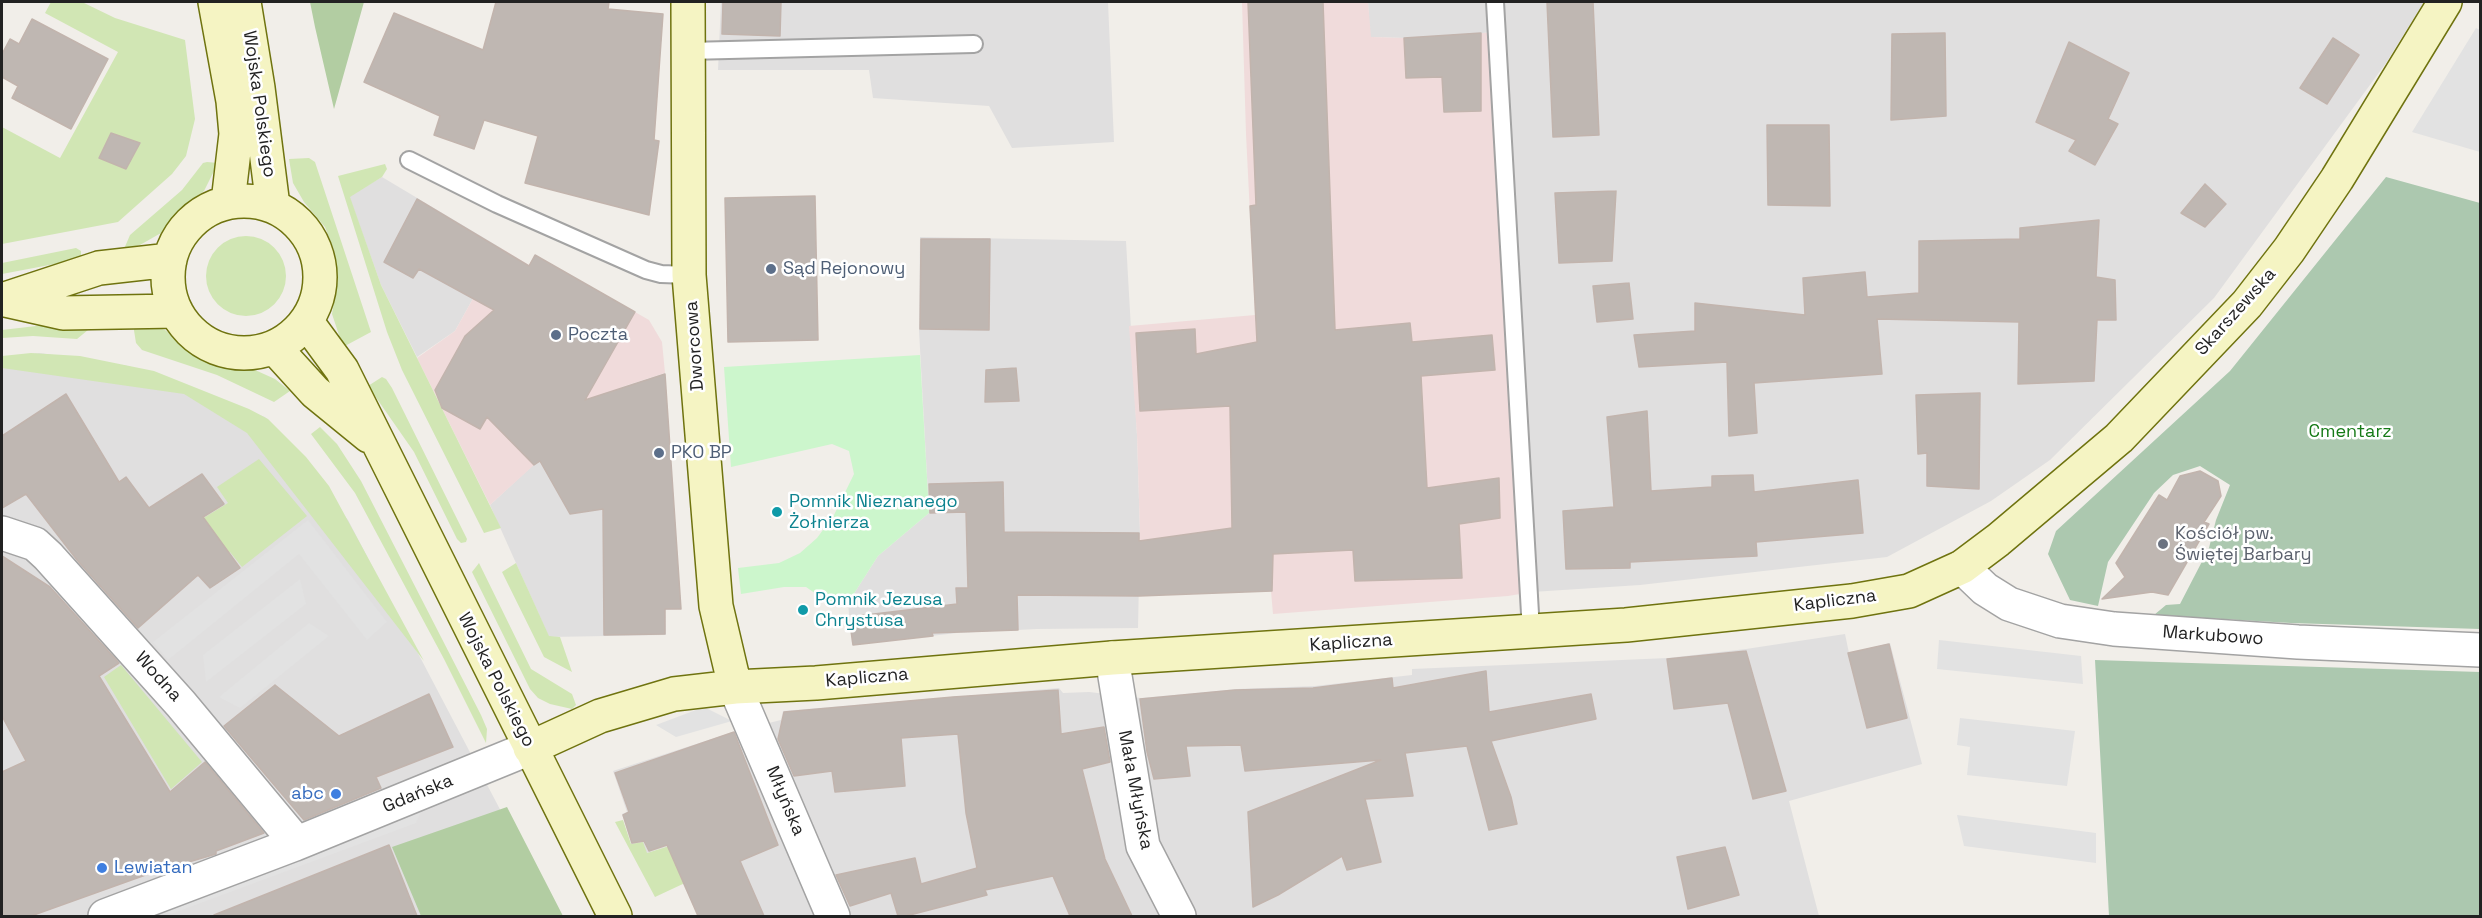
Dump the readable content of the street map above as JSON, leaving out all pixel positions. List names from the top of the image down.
{
  "streets": {
    "street": [
      "Wojska Polskiego",
      "Skarszewska",
      "Dworcowa",
      "Kapliczna",
      "Markubowo",
      "Wodna",
      "Mała Młyńska",
      "Gdańska",
      "Młyńska"
    ]
  },
  "crossings": [
    ["Wojska Polskiego", "Gdańska"],
    ["Skarszewska", "Kapliczna"],
    ["Skarszewska", "Markubowo"],
    ["Dworcowa", "Kapliczna"],
    ["Dworcowa", "Gdańska"],
    ["Dworcowa", "Młyńska"],
    ["Kapliczna", "Markubowo"],
    ["Kapliczna", "Mała Młyńska"],
    ["Kapliczna", "Gdańska"],
    ["Kapliczna", "Młyńska"],
    ["Wodna", "Gdańska"],
    ["Gdańska", "Młyńska"]
  ],
  "parks": ["Cmentarz"],
  "places": [
    "Sąd Rejonowy",
    "Poczta",
    "PKO BP",
    "Pomnik Nieznanego Żołnierza",
    "Kościół pw. Świętej Barbary",
    "Pomnik Jezusa Chrystusa",
    "abc",
    "Lewiatan"
  ]
}
